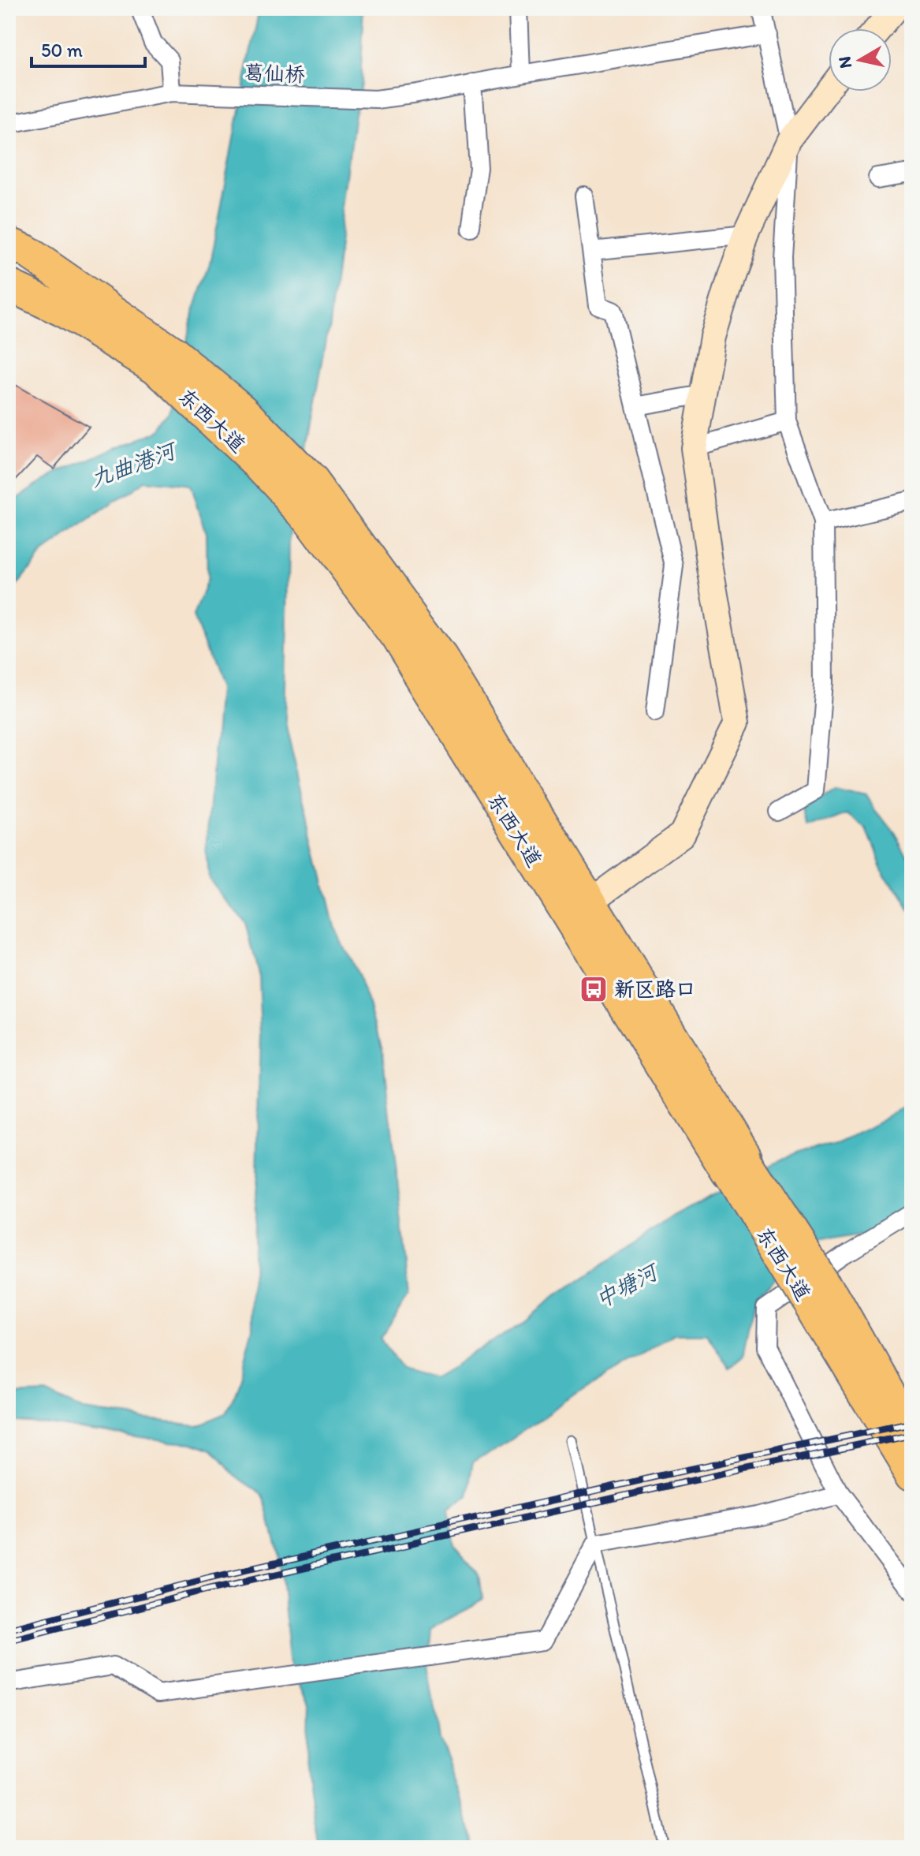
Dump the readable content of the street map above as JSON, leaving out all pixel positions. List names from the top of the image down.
{
  "streets": {
    "highway": ["东西大道"],
    "street": ["葛仙桥"]
  },
  "water": ["九曲港河", "中塘河"],
  "places": {
    "bus stop": ["新区路口"]
  },
  "scale_bar": "50 m",
  "north": "left"
}
